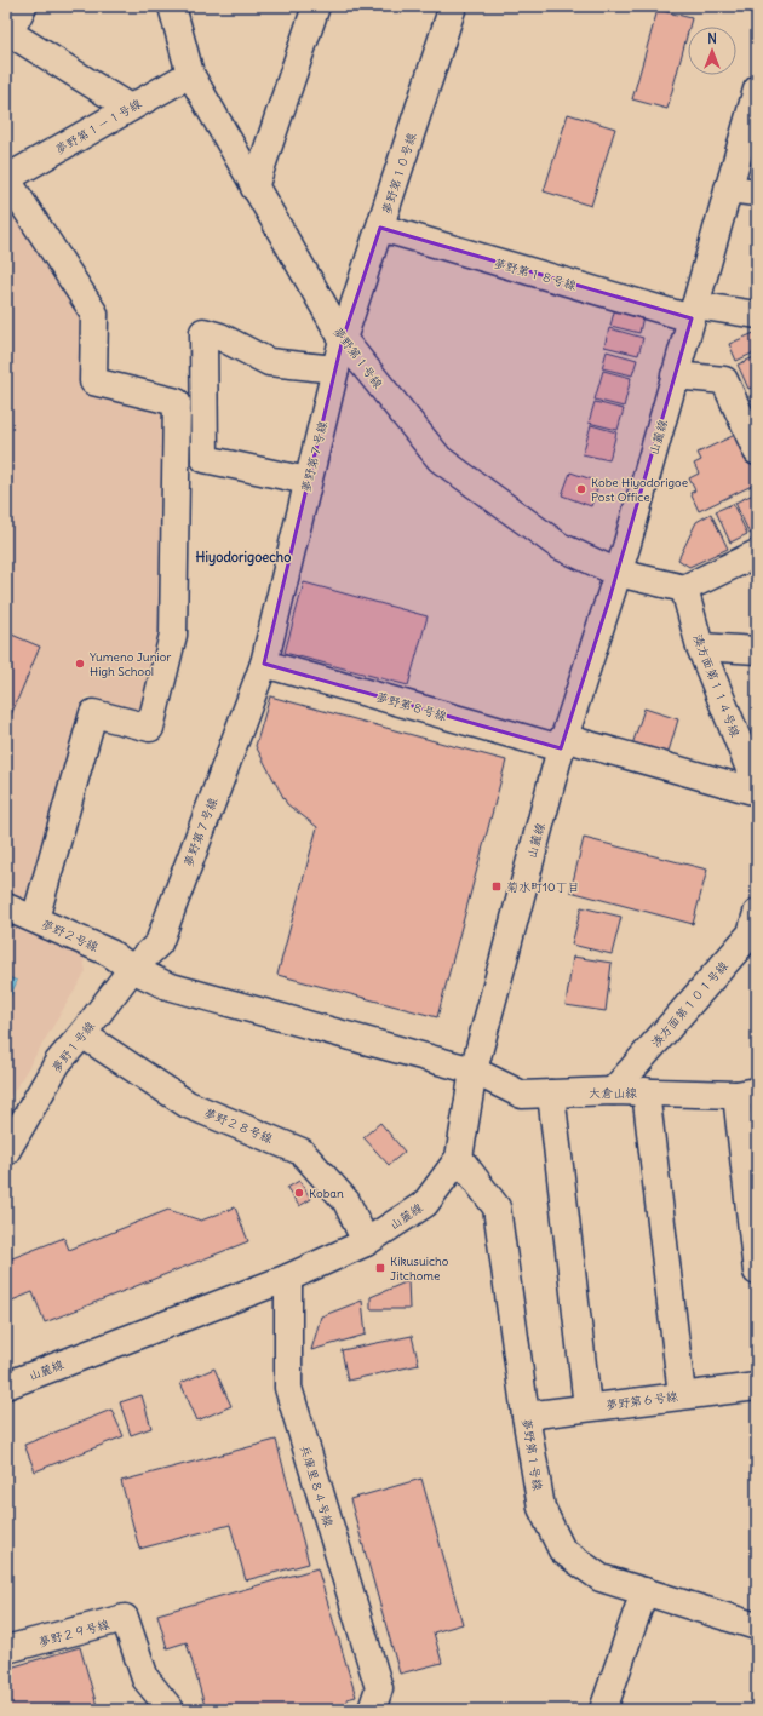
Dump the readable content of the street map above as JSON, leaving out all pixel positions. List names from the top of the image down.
{
  "streets": {
    "street": [
      "夢野第１－１号線",
      "夢野第１０号線",
      "夢野第１８号線",
      "夢野第１号線",
      "山麓線",
      "夢野第７号線",
      "湊方面第１１４号線",
      "夢野第８号線",
      "夢野２号線",
      "湊方面第１０１号線",
      "夢野１号線",
      "大倉山線",
      "夢野２８号線",
      "夢野第６号線",
      "兵庫里８４号線",
      "夢野２９号線"
    ]
  },
  "crossings": [
    ["夢野第１－１号線", "夢野第１号線"],
    ["夢野第１０号線", "夢野第１８号線"],
    ["夢野第１０号線", "夢野第１号線"],
    ["夢野第１０号線", "夢野第７号線"],
    ["夢野第１８号線", "山麓線"],
    ["夢野第１号線", "山麓線"],
    ["夢野第１号線", "夢野第７号線"],
    ["夢野第１号線", "湊方面第１１４号線"],
    ["夢野第１号線", "夢野第６号線"],
    ["山麓線", "夢野第８号線"],
    ["山麓線", "大倉山線"],
    ["山麓線", "夢野２８号線"],
    ["山麓線", "兵庫里８４号線"],
    ["夢野第７号線", "夢野第８号線"],
    ["夢野第７号線", "夢野２号線"],
    ["夢野第７号線", "夢野１号線"],
    ["夢野２号線", "夢野１号線"],
    ["湊方面第１０１号線", "大倉山線"],
    ["夢野１号線", "夢野２８号線"]
  ],
  "districts": ["Hiyodorigoecho"],
  "places": {
    "other": ["Kobe Hiyodorigoe Post Office", "Yumeno Junior High School", "Koban"],
    "transit": ["菊水町10丁目", "Kikusuicho Jitchome"]
  },
  "north": "top"
}
